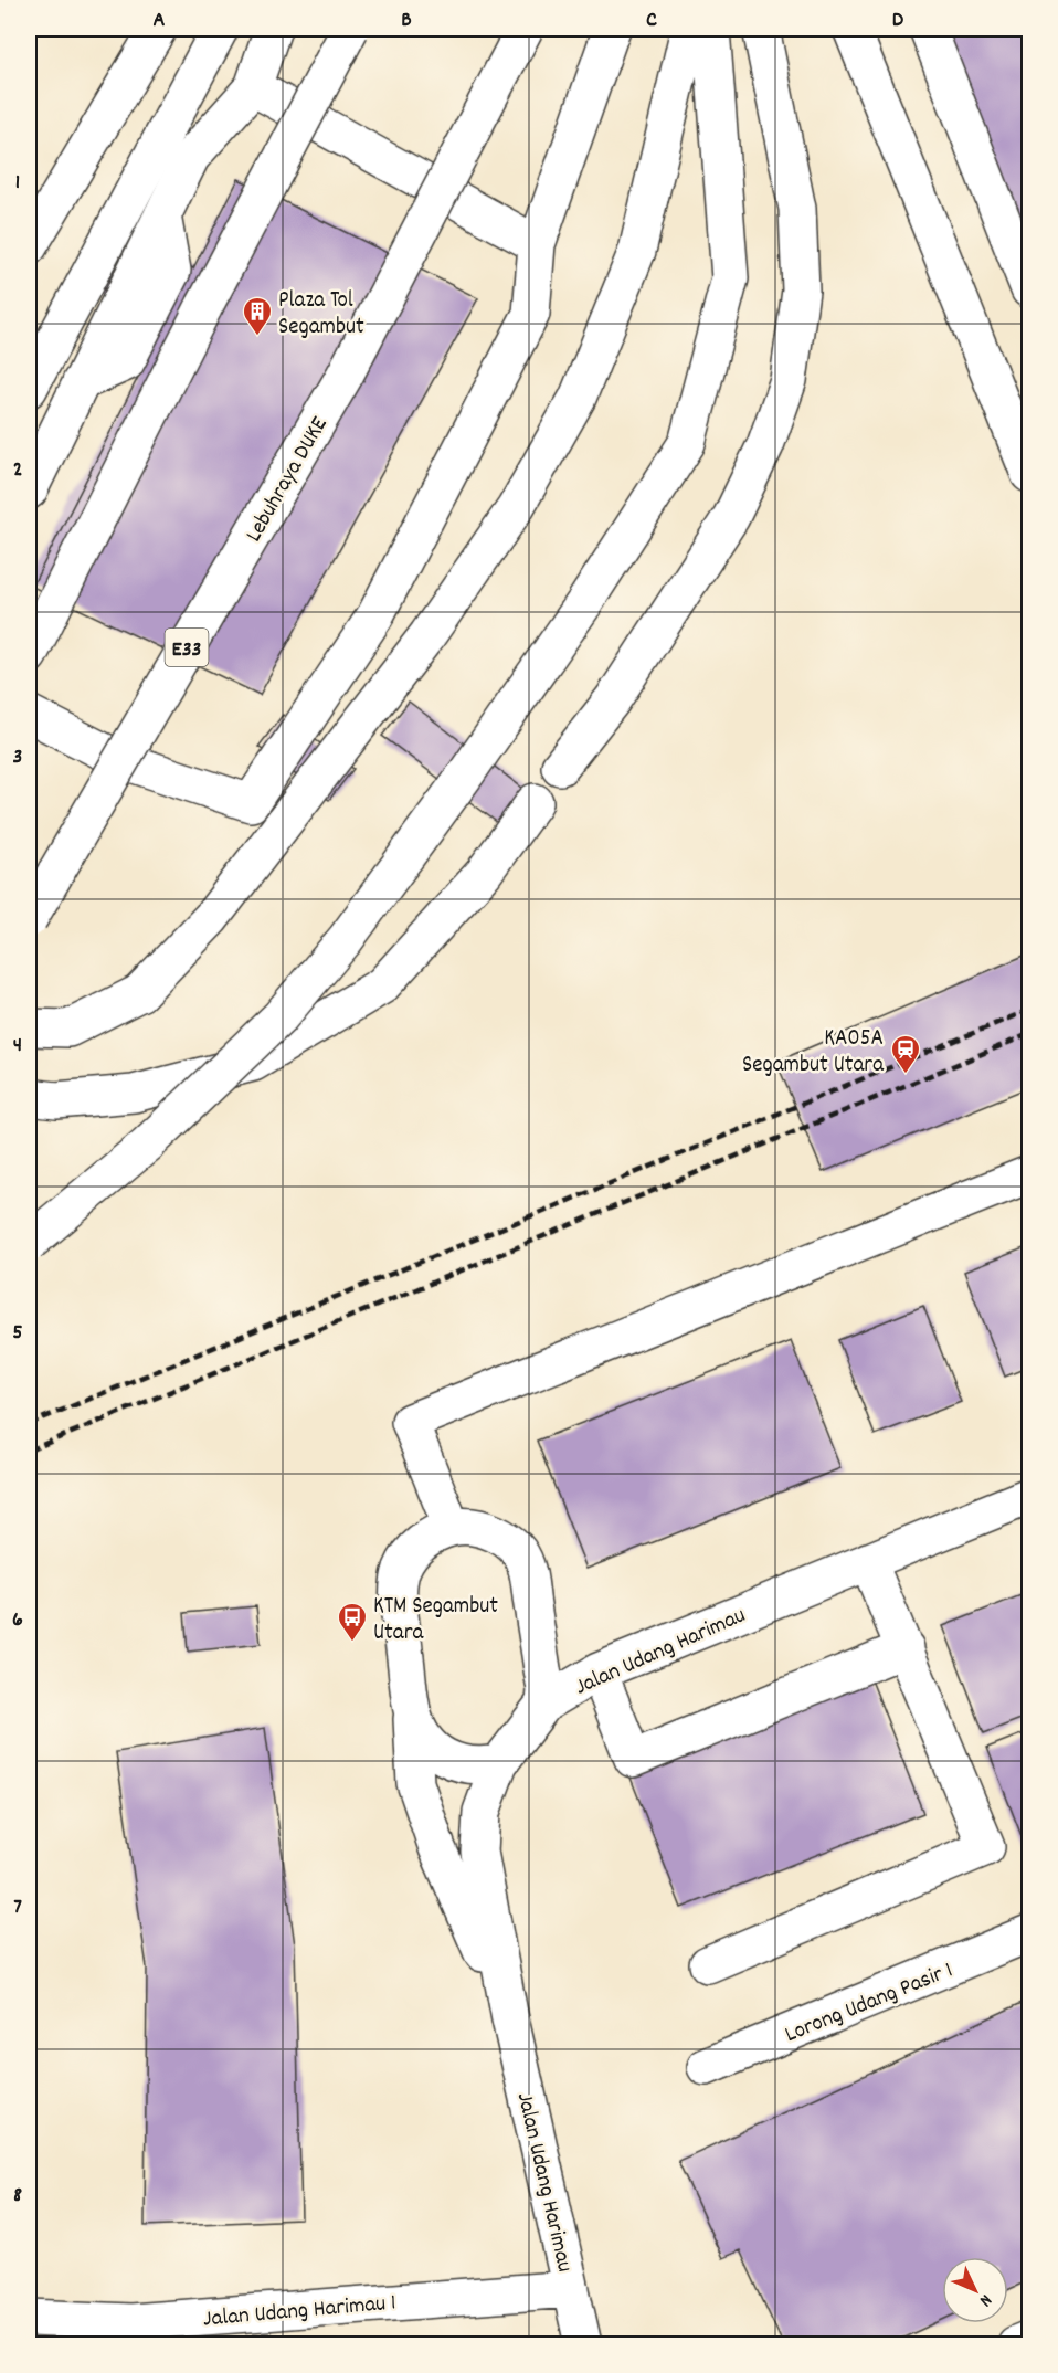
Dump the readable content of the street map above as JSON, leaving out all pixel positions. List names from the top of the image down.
{
  "streets": {
    "main road": [
      "Lebuhraya DUKE",
      "E33",
      "Jalan Udang Harimau",
      "Lorong Udang Pasir 1",
      "Jalan Udang Harimau 1"
    ]
  },
  "crossings": [
    ["Jalan Udang Harimau", "Jalan Udang Harimau 1"]
  ],
  "places": {
    "building": ["Plaza Tol Segambut"],
    "station": ["KA05A Segambut Utara"],
    "bus stop": ["KTM Segambut Utara"]
  },
  "north": "bottom right",
  "grid": {
    "columns": [
      "A",
      "B",
      "C",
      "D"
    ],
    "rows": [
      "1",
      "2",
      "3",
      "4",
      "5",
      "6",
      "7",
      "8"
    ]
  }
}
